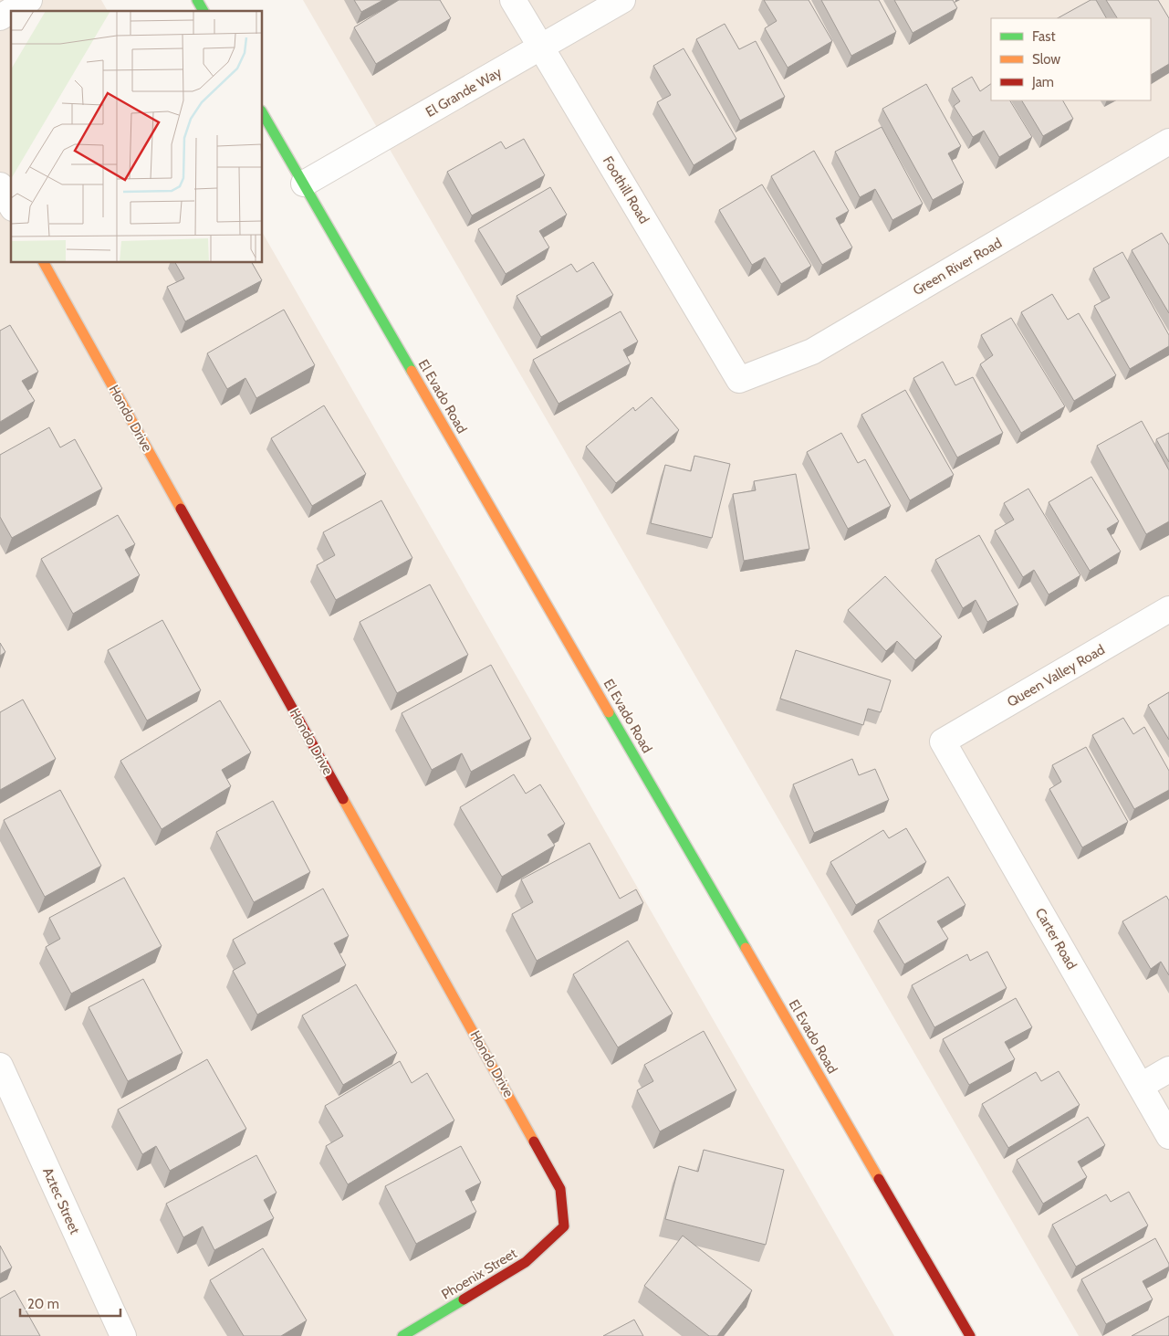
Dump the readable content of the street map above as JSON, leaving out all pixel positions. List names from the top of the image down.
{
  "streets": {
    "main road": ["El Evado Road", "Hondo Drive", "Phoenix Street"],
    "street": [
      "El Grande Way",
      "Foothill Road",
      "Green River Road",
      "Queen Valley Road",
      "Carter Road",
      "Aztec Street"
    ]
  },
  "crossings": [
    ["El Grande Way", "Foothill Road"],
    ["El Grande Way", "El Evado Road"],
    ["Foothill Road", "Green River Road"],
    ["Hondo Drive", "Phoenix Street"],
    ["Queen Valley Road", "Carter Road"]
  ],
  "legend": ["Fast", "Slow", "Jam"],
  "scale_bar": "20 m"
}
